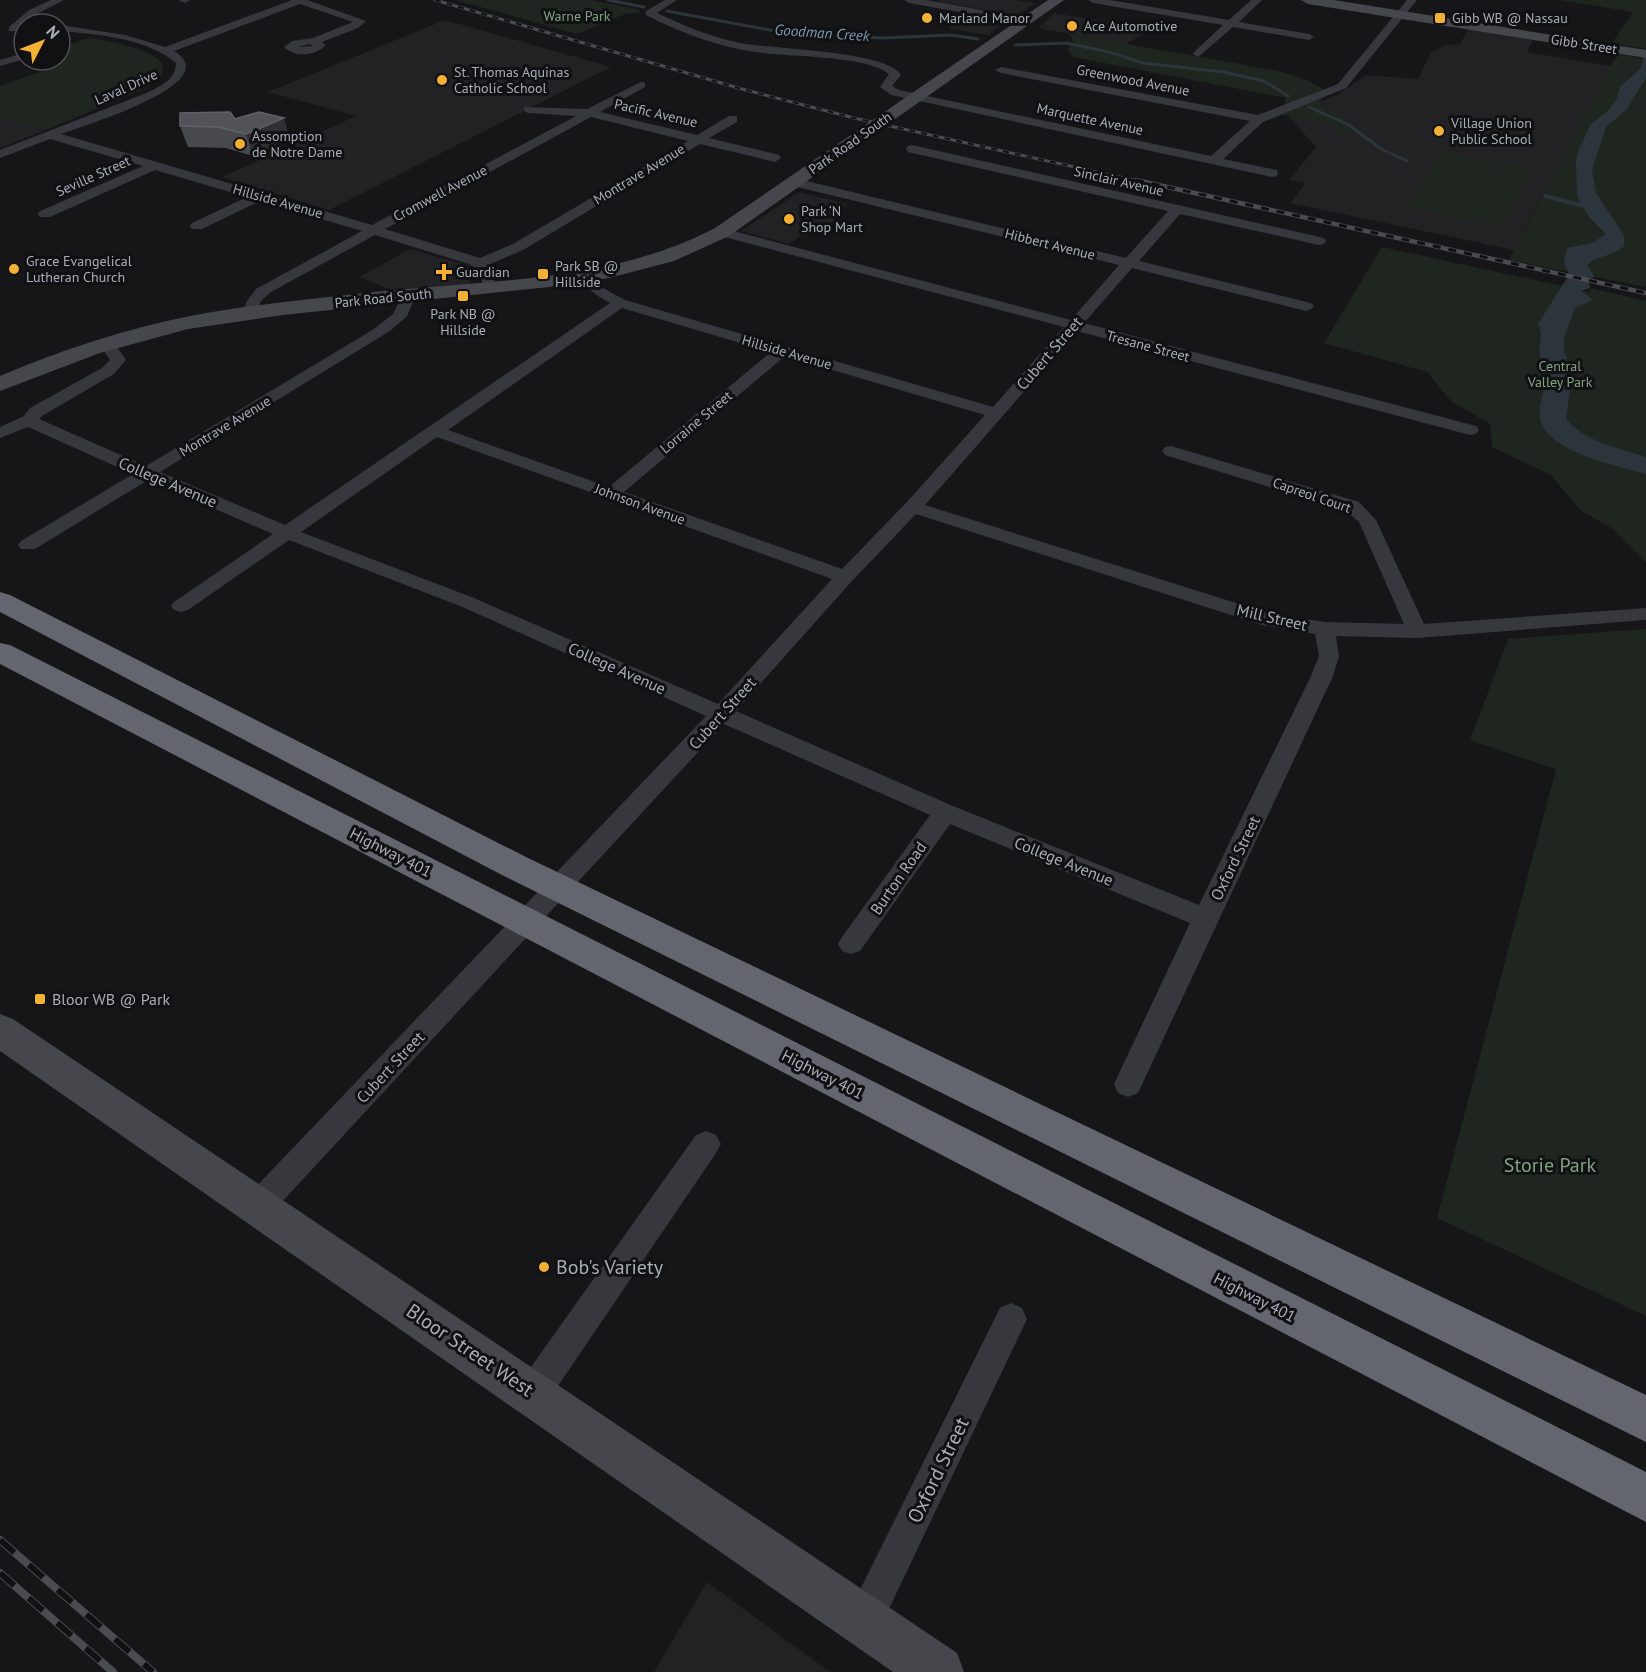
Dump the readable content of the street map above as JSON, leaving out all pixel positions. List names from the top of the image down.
{
  "streets": {
    "highway": ["Highway 401"],
    "main road": ["Gibb Street", "Park Road South", "Bloor Street West"],
    "street": [
      "Greenwood Avenue",
      "Laval Drive",
      "Pacific Avenue",
      "Marquette Avenue",
      "Montrave Avenue",
      "Seville Street",
      "Sinclair Avenue",
      "Cromwell Avenue",
      "Hillside Avenue",
      "Hibbert Avenue",
      "Tresane Street",
      "Cubert Street",
      "Lorraine Street",
      "College Avenue",
      "Capreol Court",
      "Johnson Avenue",
      "Mill Street",
      "Oxford Street",
      "Burton Road"
    ]
  },
  "crossings": [
    ["Laval Drive", "Hillside Avenue"],
    ["Pacific Avenue", "Montrave Avenue"],
    ["Pacific Avenue", "Cromwell Avenue"],
    ["Park Road South", "Montrave Avenue"],
    ["Park Road South", "Cromwell Avenue"],
    ["Park Road South", "Hillside Avenue"],
    ["Park Road South", "Hibbert Avenue"],
    ["Park Road South", "Tresane Street"],
    ["Montrave Avenue", "Hillside Avenue"],
    ["Montrave Avenue", "College Avenue"],
    ["Seville Street", "Hillside Avenue"],
    ["Sinclair Avenue", "Cubert Street"],
    ["Cromwell Avenue", "Hillside Avenue"],
    ["Hillside Avenue", "Cubert Street"],
    ["Hillside Avenue", "Lorraine Street"],
    ["Hibbert Avenue", "Cubert Street"],
    ["Tresane Street", "Cubert Street"],
    ["Cubert Street", "College Avenue"],
    ["Cubert Street", "Johnson Avenue"],
    ["Cubert Street", "Mill Street"],
    ["Cubert Street", "Bloor Street West"],
    ["Lorraine Street", "Johnson Avenue"],
    ["College Avenue", "Oxford Street"],
    ["College Avenue", "Burton Road"],
    ["Capreol Court", "Mill Street"],
    ["Mill Street", "Oxford Street"],
    ["Oxford Street", "Bloor Street West"]
  ],
  "water": ["Goodman Creek"],
  "parks": ["Warne Park", "Central Valley Park", "Storie Park"],
  "places": {
    "other": [
      "Marland Manor",
      "Ace Automotive",
      "St. Thomas Aquinas Catholic School",
      "Village Union Public School",
      "Assomption de Notre Dame",
      "Park ‘N Shop Mart",
      "Grace Evangelical Lutheran Church",
      "Bob's Variety"
    ],
    "transit": [
      "Gibb WB @ Nassau",
      "Park SB @ Hillside",
      "Park NB @ Hillside",
      "Bloor WB @ Park"
    ],
    "health": ["Guardian"]
  },
  "north": "top right"
}
